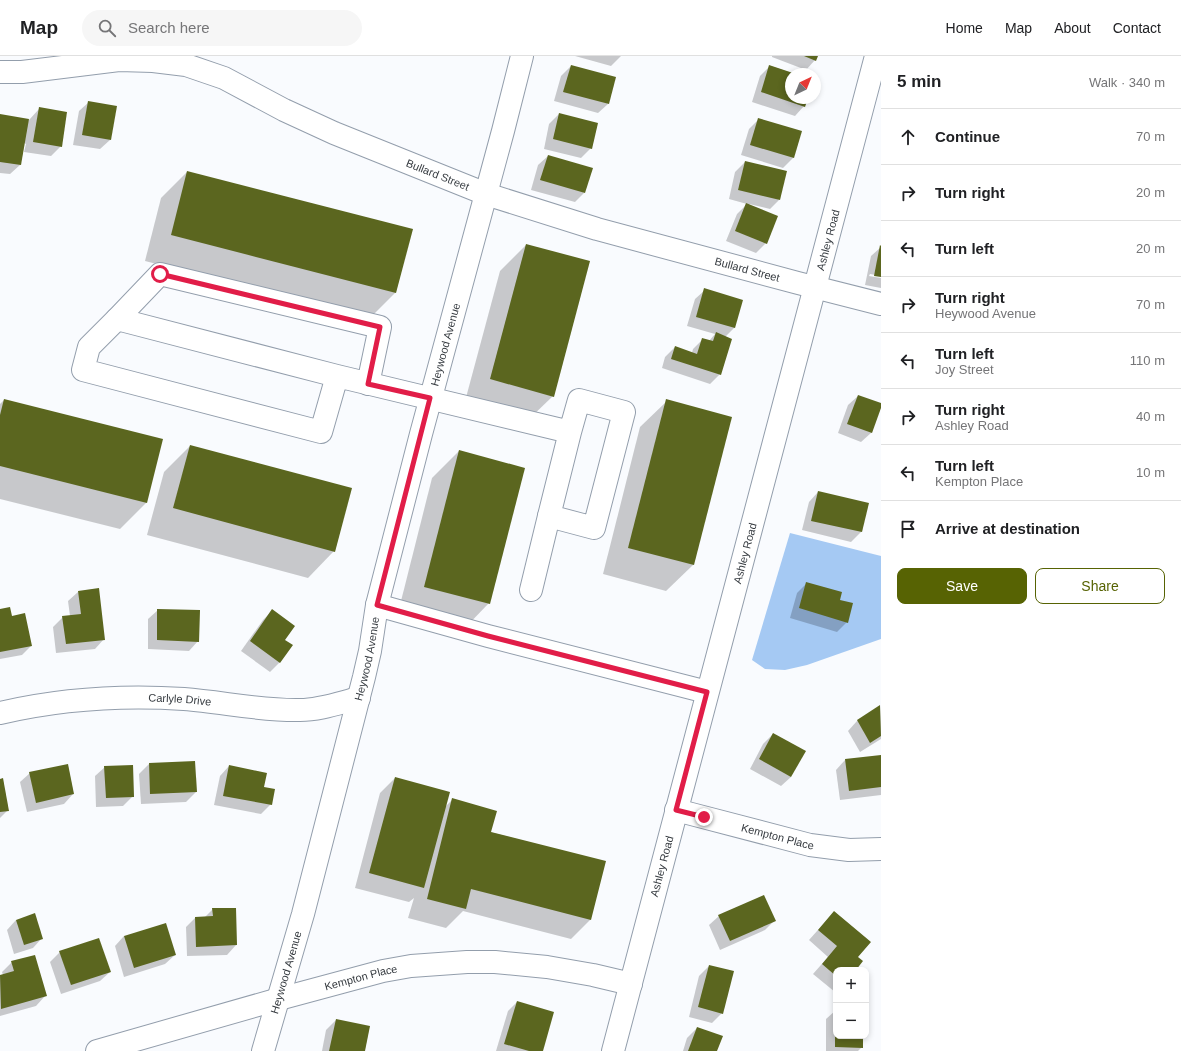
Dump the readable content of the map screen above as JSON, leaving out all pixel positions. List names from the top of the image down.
{
  "streets": {
    "street": [
      "Bullard Street",
      "Ashley Road",
      "Heywood Avenue",
      "Carlyle Drive",
      "Kempton Place"
    ]
  },
  "crossings": [
    ["Bullard Street", "Ashley Road"],
    ["Bullard Street", "Heywood Avenue"],
    ["Ashley Road", "Kempton Place"],
    ["Heywood Avenue", "Carlyle Drive"],
    ["Heywood Avenue", "Kempton Place"]
  ],
  "north": "top right",
  "page": {
    "header": "Map",
    "search": "Search here",
    "nav": [
      "Home",
      "Map",
      "About",
      "Contact"
    ],
    "heading": ["5 min", "Walk · 340 m"],
    "list": [
      ["Continue", "70 m"],
      ["Turn right", "20 m"],
      ["Turn left", "20 m"],
      ["Turn right", "Heywood Avenue", "70 m"],
      ["Turn left", "Joy Street", "110 m"],
      ["Turn right", "Ashley Road", "40 m"],
      ["Turn left", "Kempton Place", "10 m"],
      "Arrive at destination"
    ],
    "buttons": ["Save", "Share"],
    "map_buttons": ["+", "−"]
  }
}
